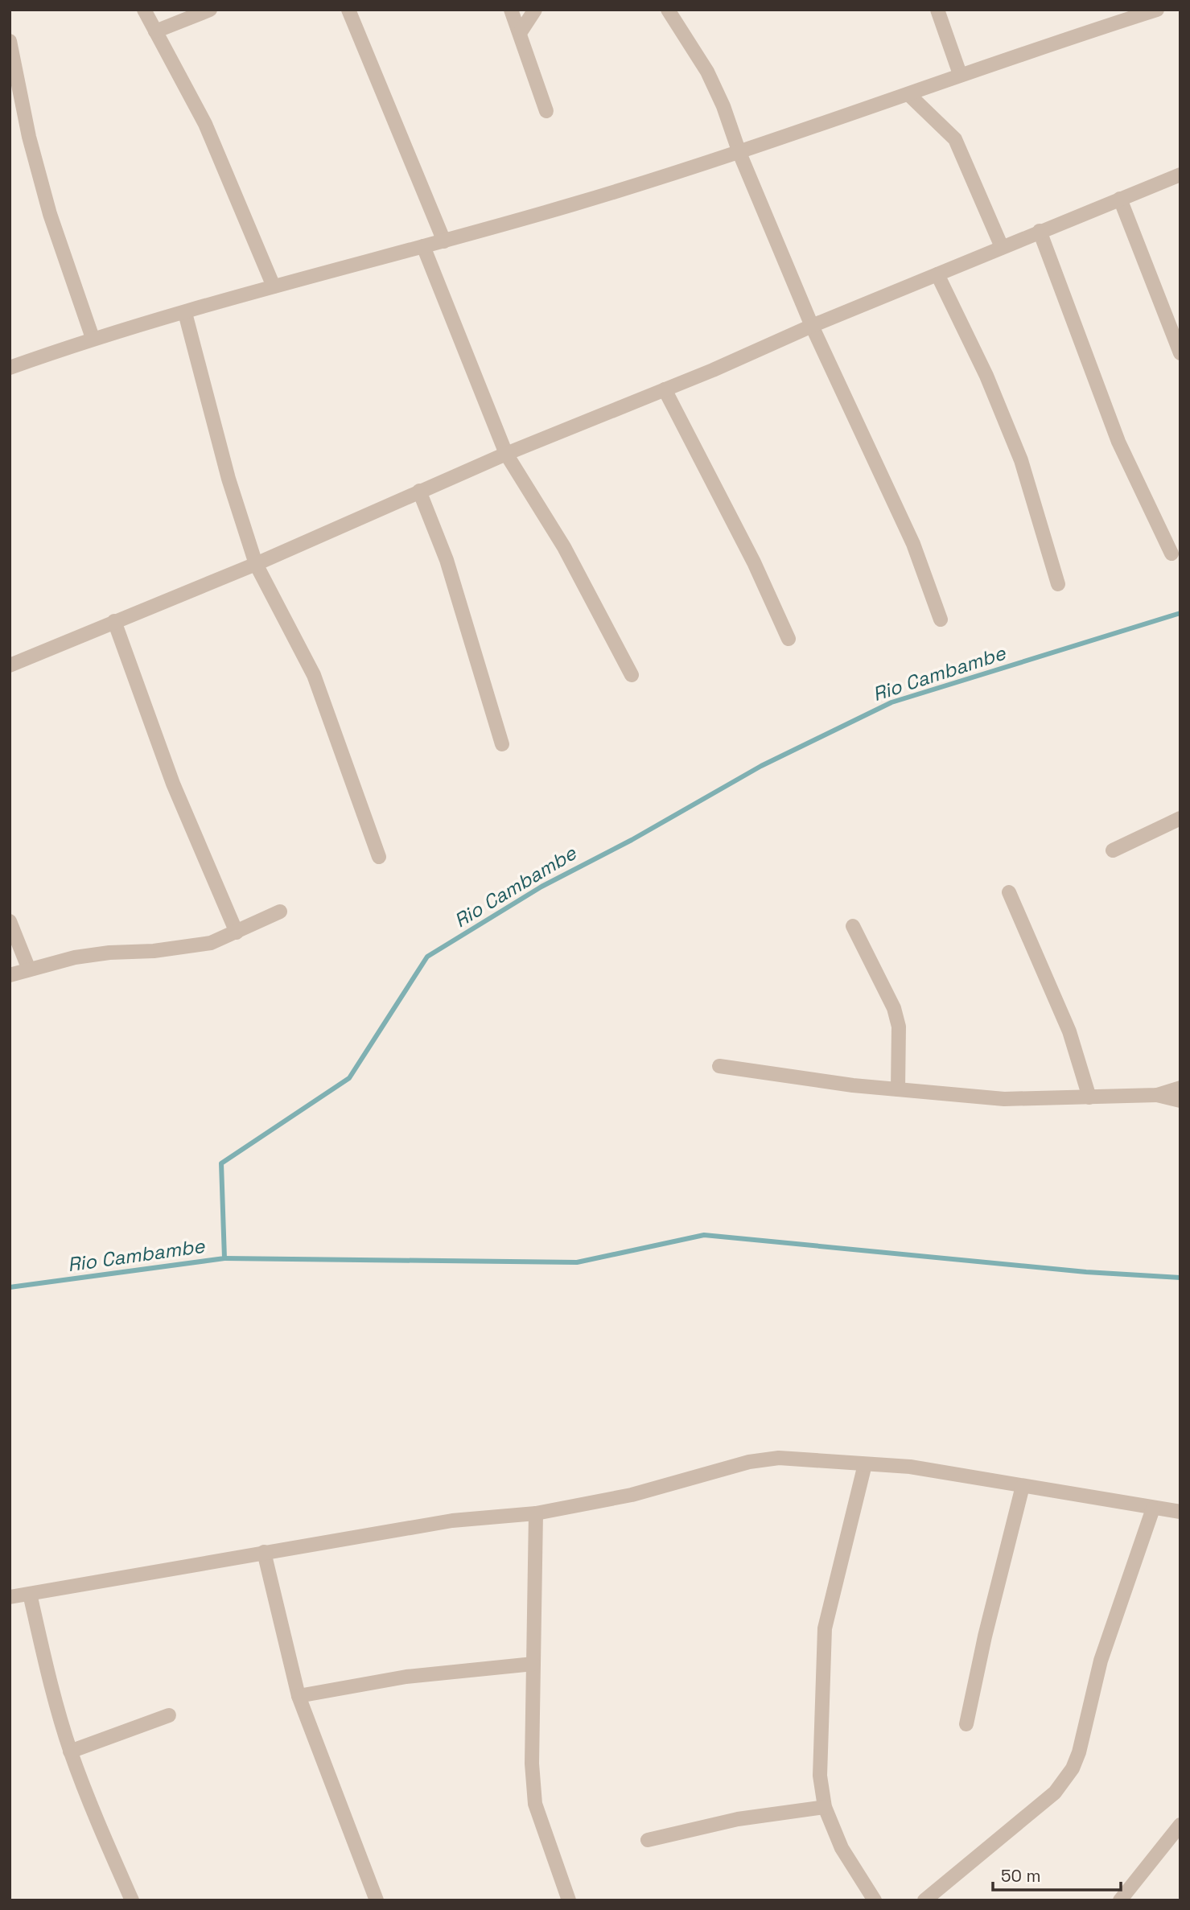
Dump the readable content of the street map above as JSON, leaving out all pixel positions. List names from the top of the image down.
{
  "water": ["Rio Cambambe"],
  "scale_bar": "50 m"
}
